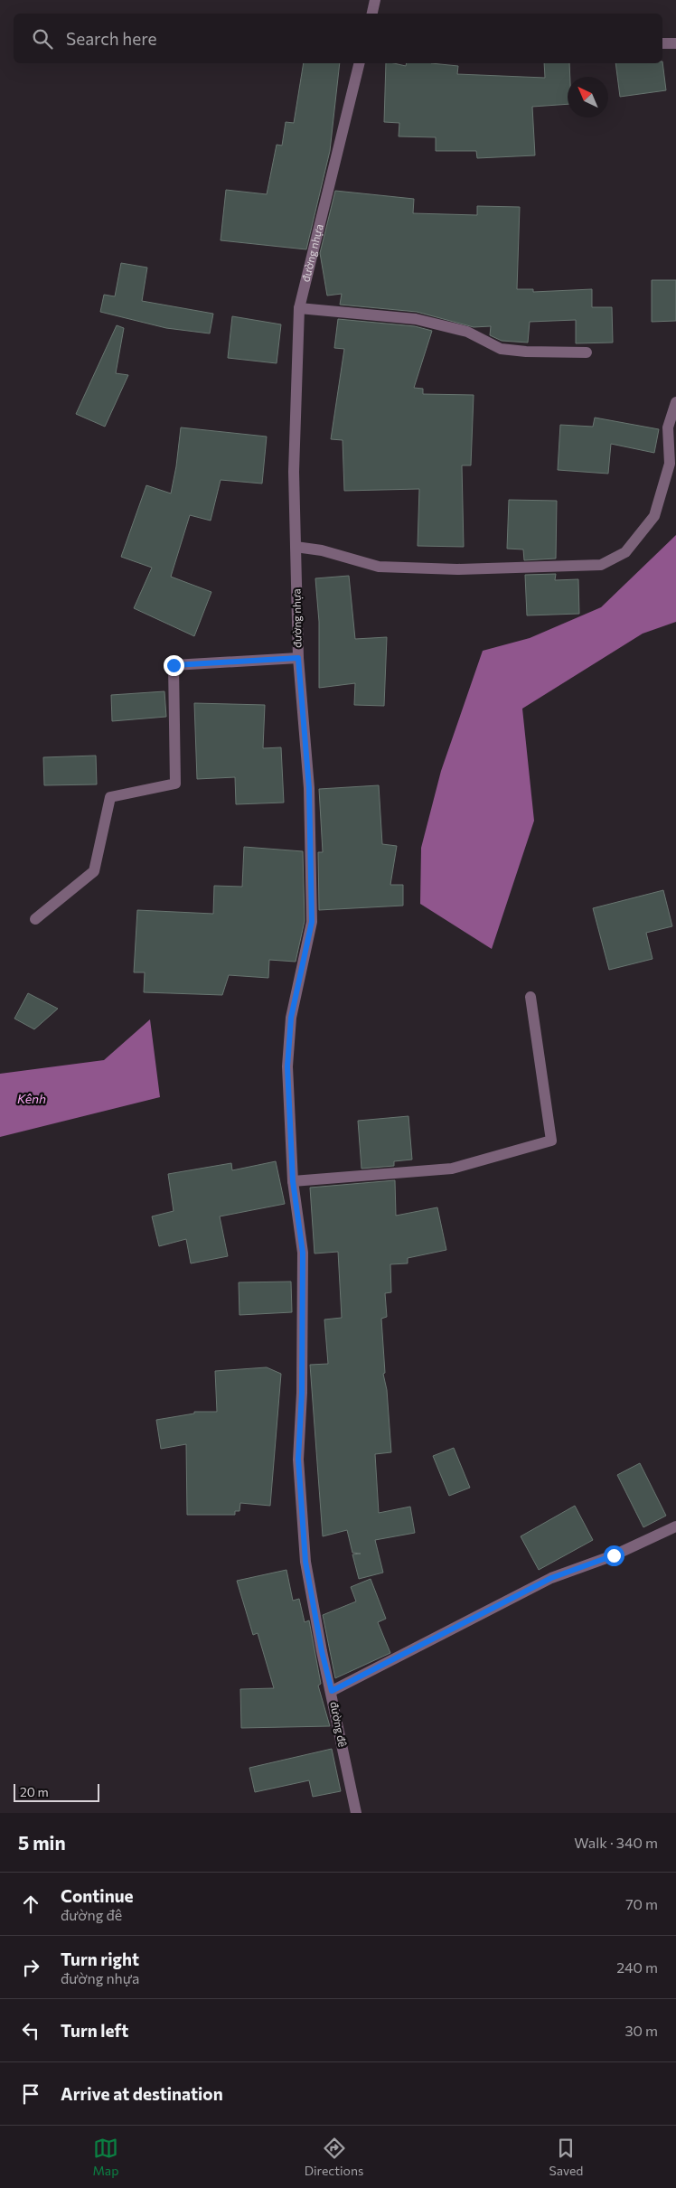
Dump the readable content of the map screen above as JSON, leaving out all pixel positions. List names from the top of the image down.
{
  "streets": {
    "street": ["đường nhựa", "đường đê"]
  },
  "crossings": [
    ["đường nhựa", "đường đê"]
  ],
  "water": ["Kênh"],
  "scale_bar": "20 m",
  "north": "top left",
  "page": {
    "search": "Search here",
    "scale": "20 m",
    "heading": ["5 min", "Walk · 340 m"],
    "list": [
      ["Continue", "đường đê", "70 m"],
      ["Turn right", "đường nhựa", "240 m"],
      ["Turn left", "30 m"],
      "Arrive at destination"
    ],
    "nav": ["Map", "Directions", "Saved"]
  }
}
